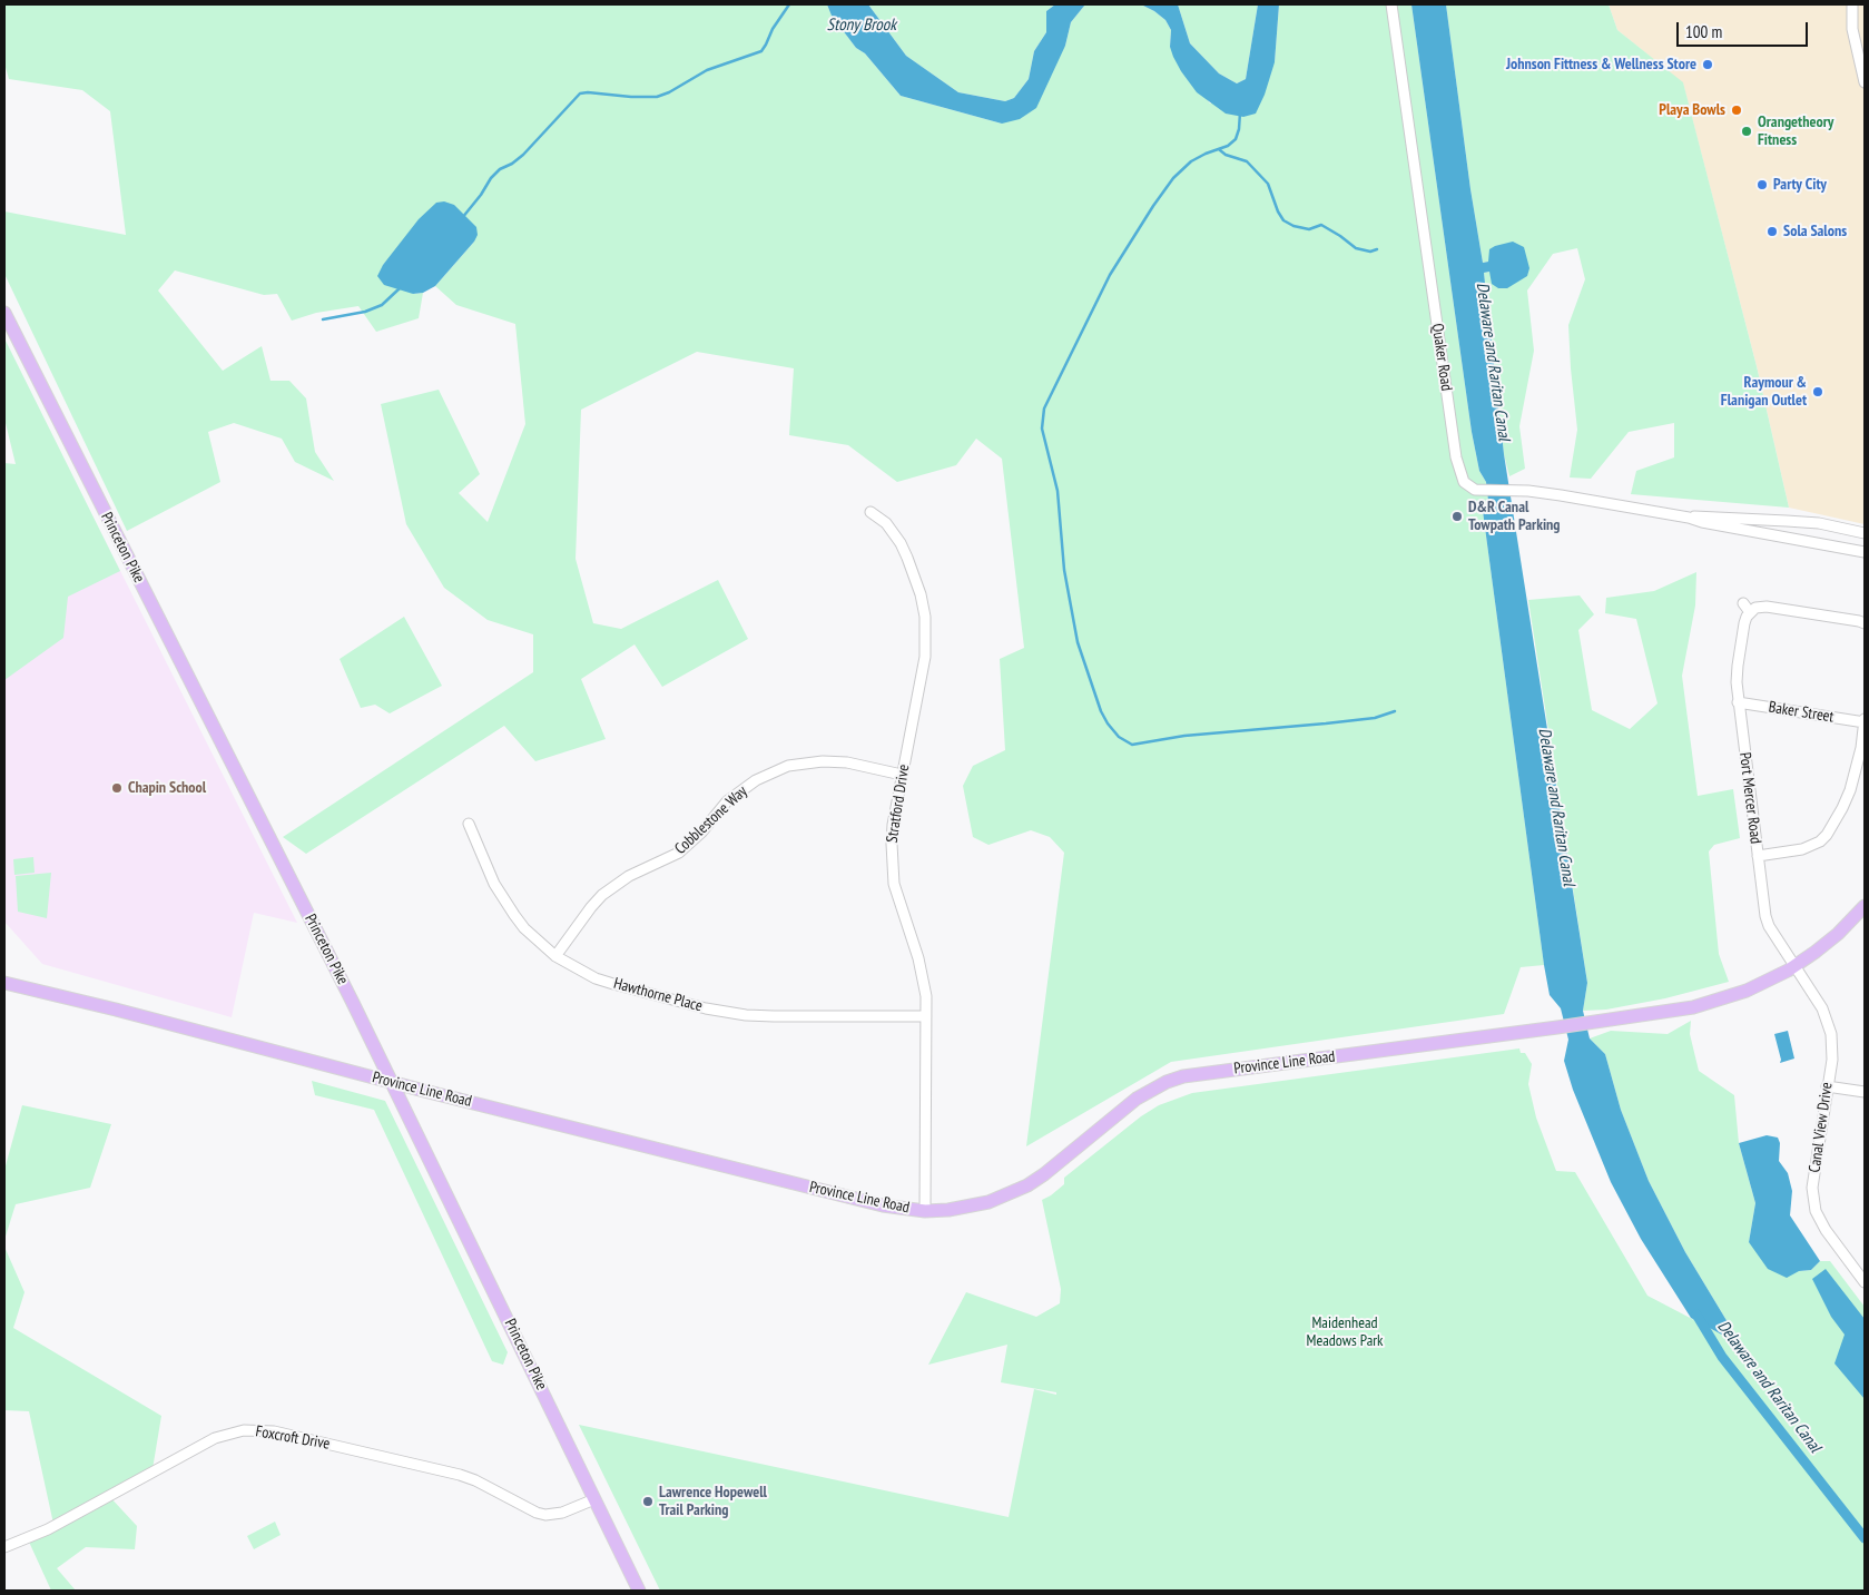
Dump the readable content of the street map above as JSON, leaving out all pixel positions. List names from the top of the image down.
{
  "streets": {
    "main road": ["Princeton Pike", "Province Line Road"],
    "street": [
      "Quaker Road",
      "Baker Street",
      "Port Mercer Road",
      "Stratford Drive",
      "Cobblestone Way",
      "Hawthorne Place",
      "Canal View Drive",
      "Foxcroft Drive"
    ]
  },
  "crossings": [
    ["Princeton Pike", "Province Line Road"],
    ["Princeton Pike", "Foxcroft Drive"],
    ["Baker Street", "Port Mercer Road"],
    ["Port Mercer Road", "Province Line Road"],
    ["Port Mercer Road", "Canal View Drive"],
    ["Stratford Drive", "Cobblestone Way"],
    ["Stratford Drive", "Hawthorne Place"],
    ["Stratford Drive", "Province Line Road"],
    ["Cobblestone Way", "Hawthorne Place"],
    ["Province Line Road", "Canal View Drive"]
  ],
  "water": ["Stony Brook", "Delaware and Raritan Canal"],
  "parks": ["Maidenhead Meadows Park"],
  "places": [
    "Johnson Fittness & Wellness Store",
    "Playa Bowls",
    "Orangetheory Fitness",
    "Party City",
    "Sola Salons",
    "Raymour & Flanigan Outlet",
    "D&R Canal Towpath Parking",
    "Chapin School",
    "Lawrence Hopewell Trail Parking"
  ],
  "scale_bar": "100 m"
}
